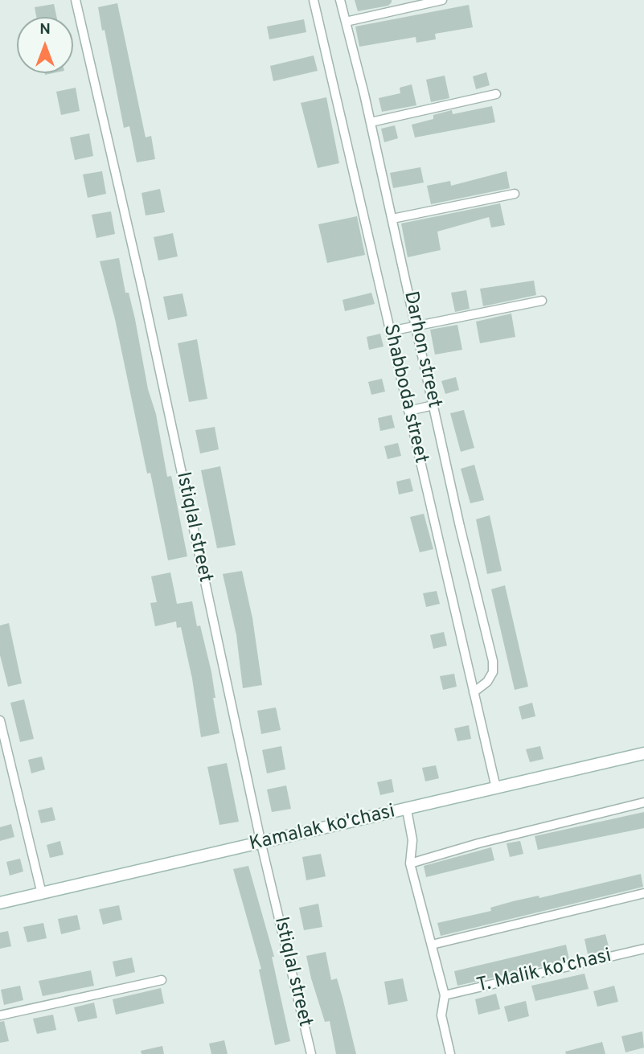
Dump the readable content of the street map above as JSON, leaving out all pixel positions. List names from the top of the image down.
{
  "streets": {
    "main road": ["Kamalak ko'chasi"],
    "street": [
      "Darhon street",
      "Shabboda street",
      "Istiqlal street",
      "T. Malik ko'chasi"
    ]
  },
  "crossings": [
    ["Darhon street", "Shabboda street"],
    ["Shabboda street", "Kamalak ko'chasi"],
    ["Istiqlal street", "Kamalak ko'chasi"]
  ],
  "north": "top"
}
